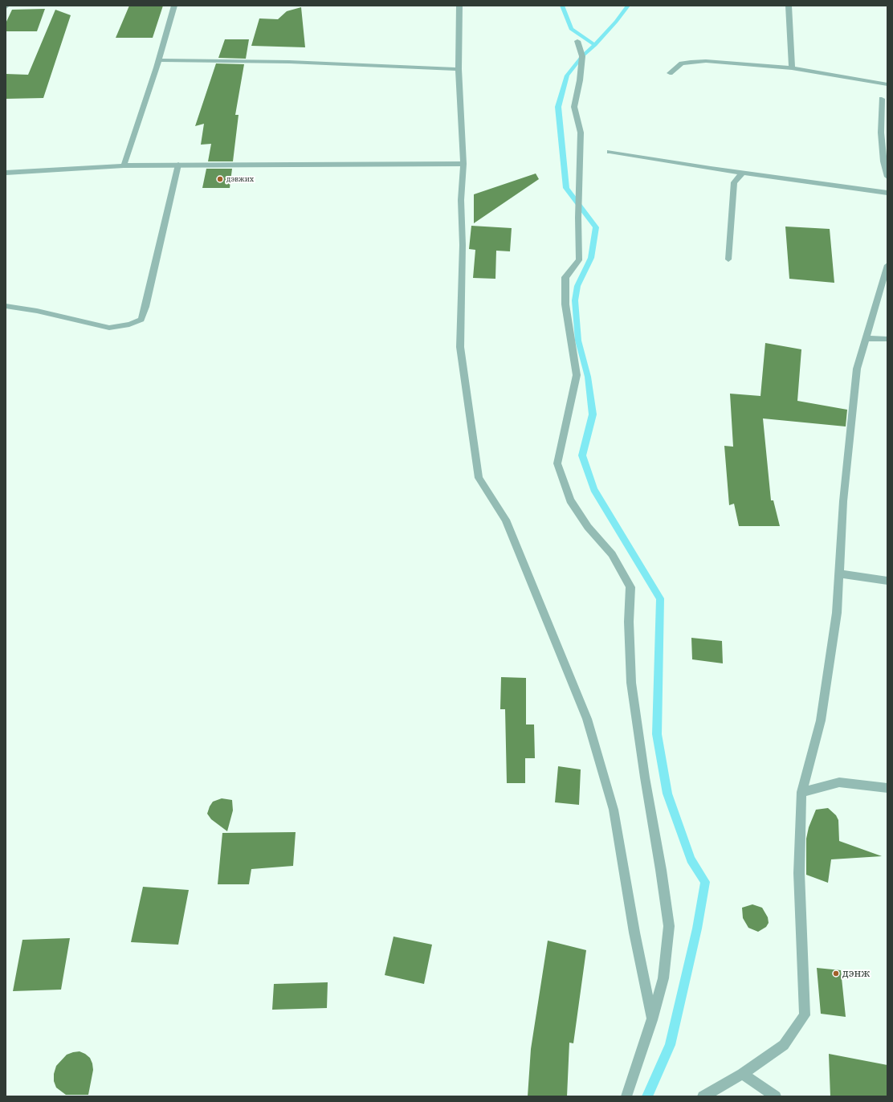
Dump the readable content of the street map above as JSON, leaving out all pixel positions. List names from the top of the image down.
{
  "places": ["дэвжих", "дэнж"]
}
